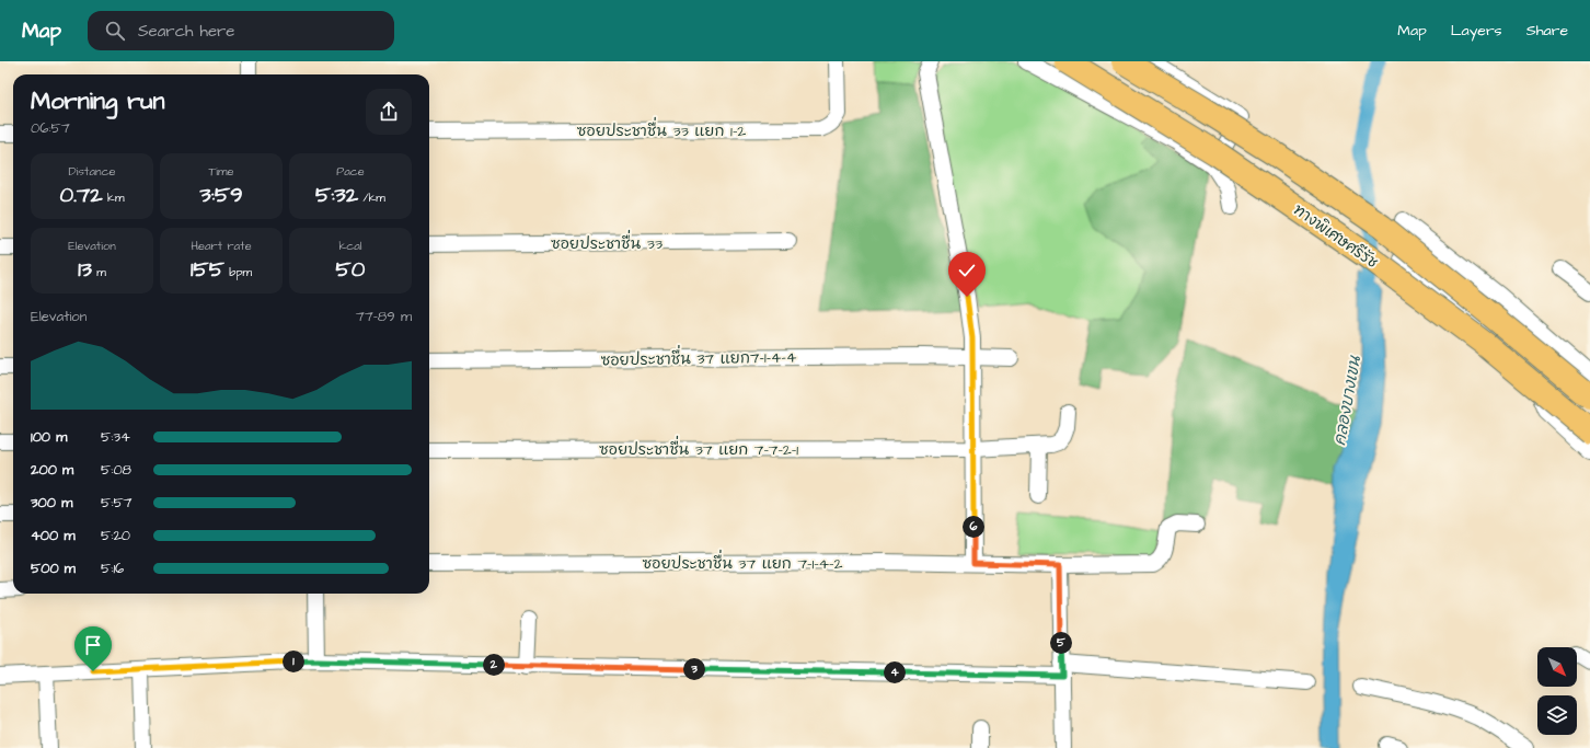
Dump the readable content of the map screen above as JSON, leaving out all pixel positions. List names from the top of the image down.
{
  "streets": {
    "highway": ["ทางพิเศษศรีรัช"],
    "street": [
      "ซอยประชาชื่น 33 แยก 1-2",
      "ซอยประชาชื่น 33",
      "ซอยประชาชื่น 37 แยก7-1-4-4",
      "ซอยประชาชื่น 37 แยก 7-7-2-1",
      "ซอยประชาชื่น 37 แยก 7-1-4-2"
    ]
  },
  "water": ["คลองบางเขน"],
  "north": "bottom right",
  "page": {
    "header": "Map",
    "search": "Search here",
    "nav": ["Map", "Layers", "Share"],
    "heading": ["Morning run", "06:57"],
    "stats": [
      ["Distance", "0.72 km"],
      ["Time", "3:59"],
      ["Pace", "5:32 /km"],
      ["Elevation", "13 m"],
      ["Heart rate", "155 bpm"],
      ["kcal", "50"]
    ],
    "chart": ["Elevation", "77–89 m"],
    "list": [
      {
        "name": "100 m",
        "note": "5:34"
      },
      {
        "name": "200 m",
        "note": "5:08"
      },
      {
        "name": "300 m",
        "note": "5:57"
      },
      {
        "name": "400 m",
        "note": "5:20"
      },
      {
        "name": "500 m",
        "note": "5:16"
      }
    ],
    "pins": [
      "6",
      "5",
      "1",
      "2",
      "3",
      "4"
    ]
  }
}
